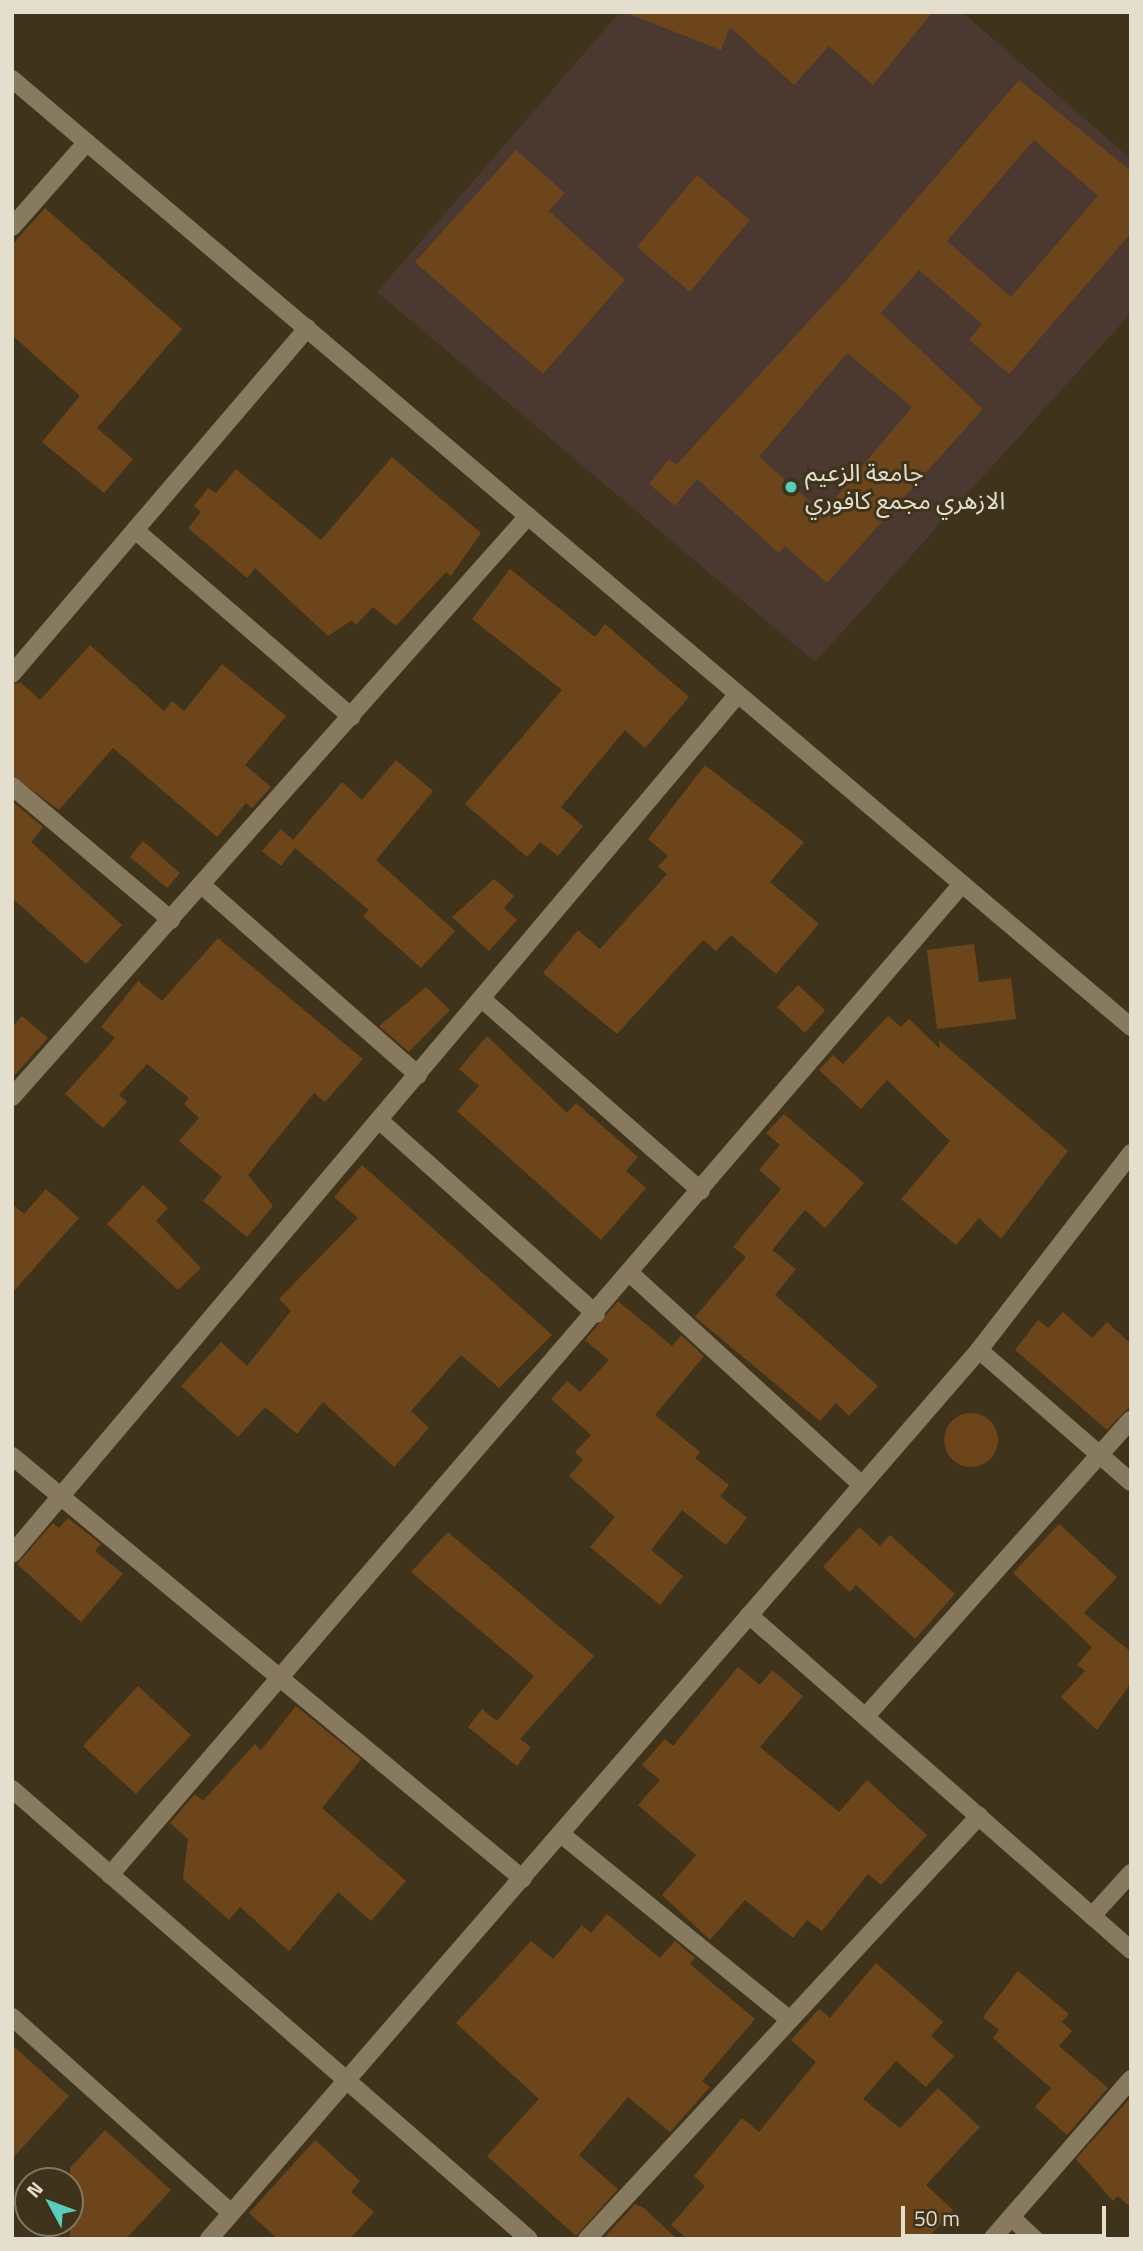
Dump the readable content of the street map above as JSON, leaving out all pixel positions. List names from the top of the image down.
{
  "places": ["جامعة الزعيم الازهري مجمع كافوري"],
  "scale_bar": "50 m",
  "north": "top left"
}
